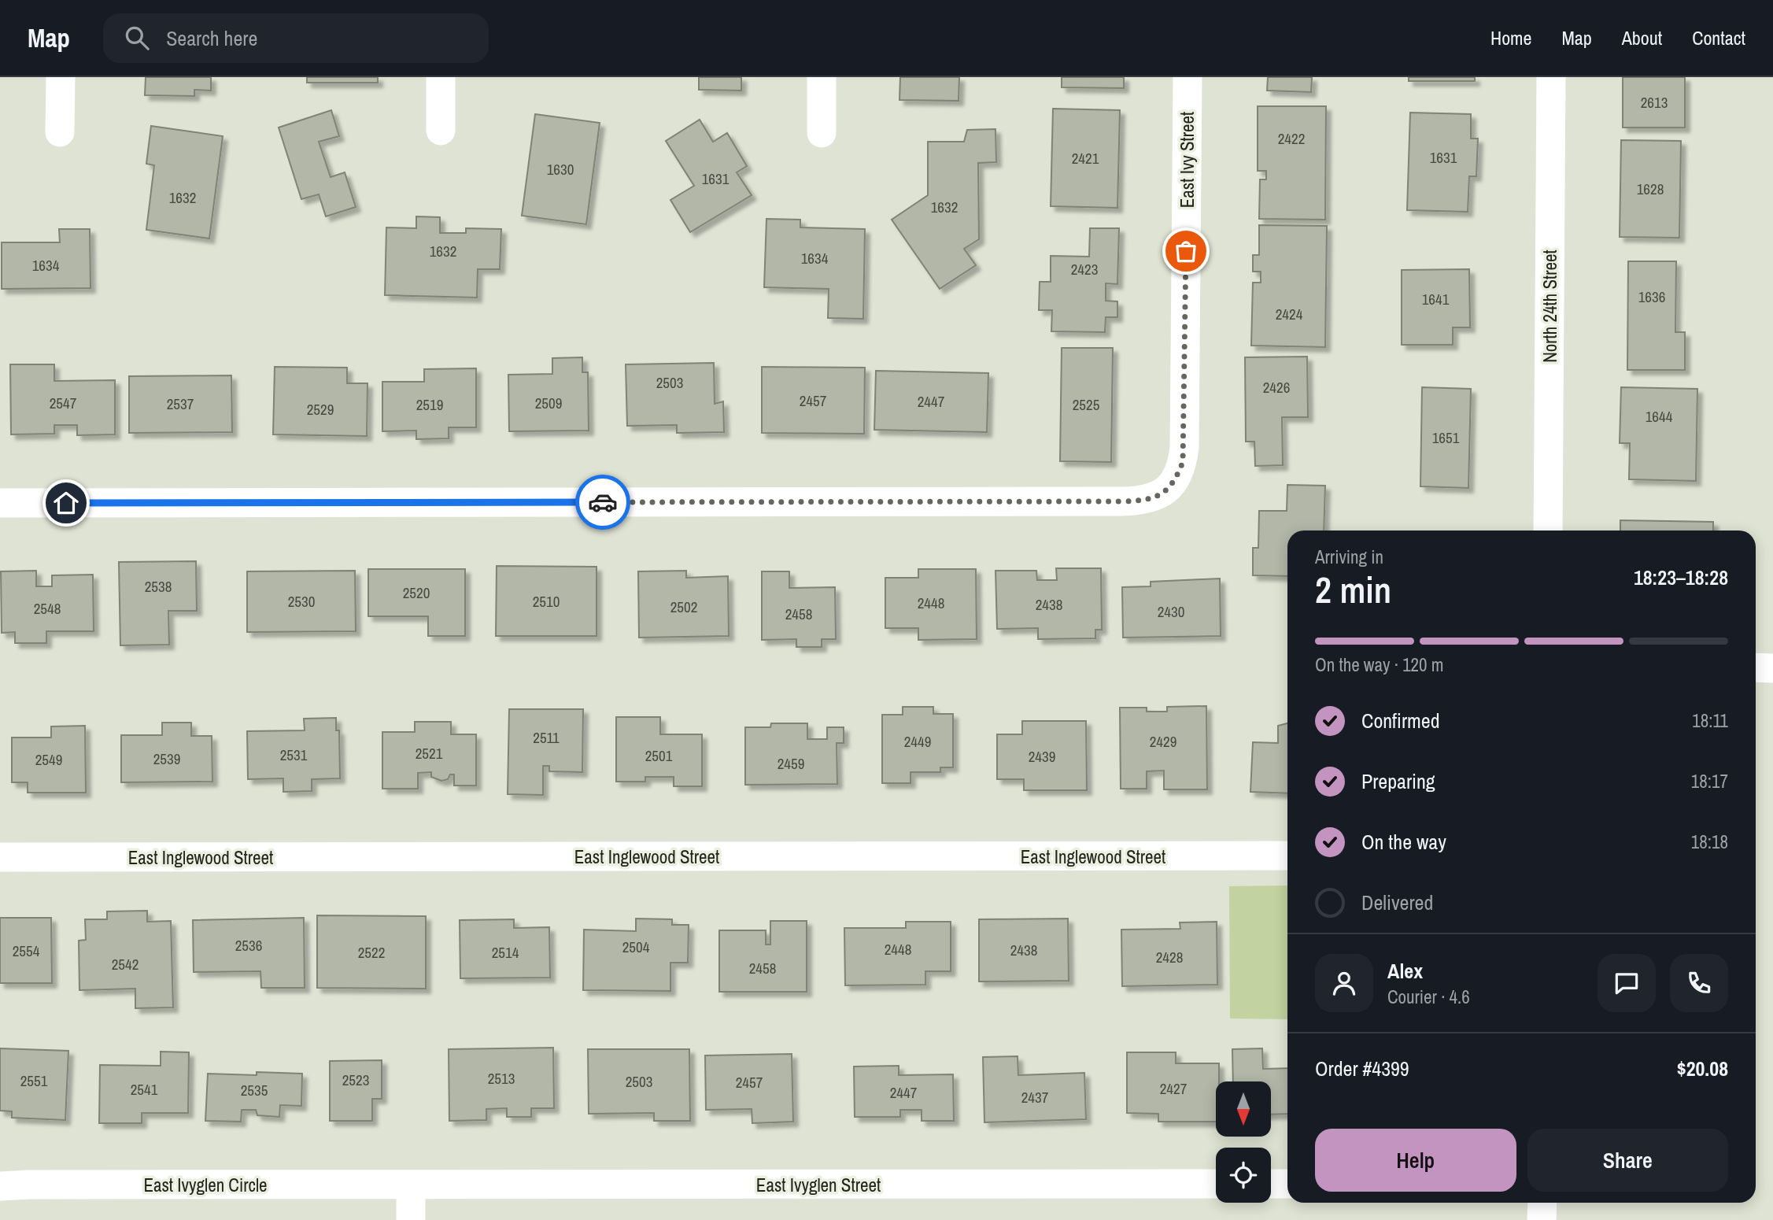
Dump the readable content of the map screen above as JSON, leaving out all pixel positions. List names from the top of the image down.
{
  "streets": {
    "street": [
      "East Ivy Street",
      "North 24th Street",
      "East Inglewood Street",
      "East Ivyglen Circle",
      "East Ivyglen Street"
    ]
  },
  "crossings": [
    ["East Ivyglen Circle", "East Ivyglen Street"]
  ],
  "house_numbers": [
    "2613",
    "2422",
    "1631",
    "2421",
    "1630",
    "1631",
    "1628",
    "1632",
    "1632",
    "1632",
    "1634",
    "1634",
    "2423",
    "1636",
    "1641",
    "2424",
    "2503",
    "2426",
    "2457",
    "2447",
    "2547",
    "2509",
    "2537",
    "2519",
    "2525",
    "2529",
    "1644",
    "1651",
    "2538",
    "2520",
    "2530",
    "2510",
    "2448",
    "2438",
    "2502",
    "2548",
    "2430",
    "2458",
    "2511",
    "2449",
    "2429",
    "2521",
    "2531",
    "2501",
    "2439",
    "2539",
    "2549",
    "2459",
    "2536",
    "2504",
    "2448",
    "2438",
    "2554",
    "2522",
    "2514",
    "2428",
    "2542",
    "2458",
    "2513",
    "2523",
    "2551",
    "2503",
    "2457",
    "2427",
    "2541",
    "2535",
    "2447",
    "2437"
  ],
  "north": "bottom",
  "page": {
    "header": "Map",
    "search": "Search here",
    "nav": [
      "Home",
      "Map",
      "About",
      "Contact"
    ],
    "heading": ["2 min", "Arriving in", "18:23–18:28"],
    "panel": [
      "Alex",
      "Courier · 4.6",
      "Order #4399",
      "$20.08"
    ],
    "bar": "On the way · 120 m",
    "list": [
      ["Confirmed", "18:11"],
      ["Preparing", "18:17"],
      ["On the way", "18:18"],
      "Delivered"
    ],
    "buttons": ["Help", "Share"]
  }
}
